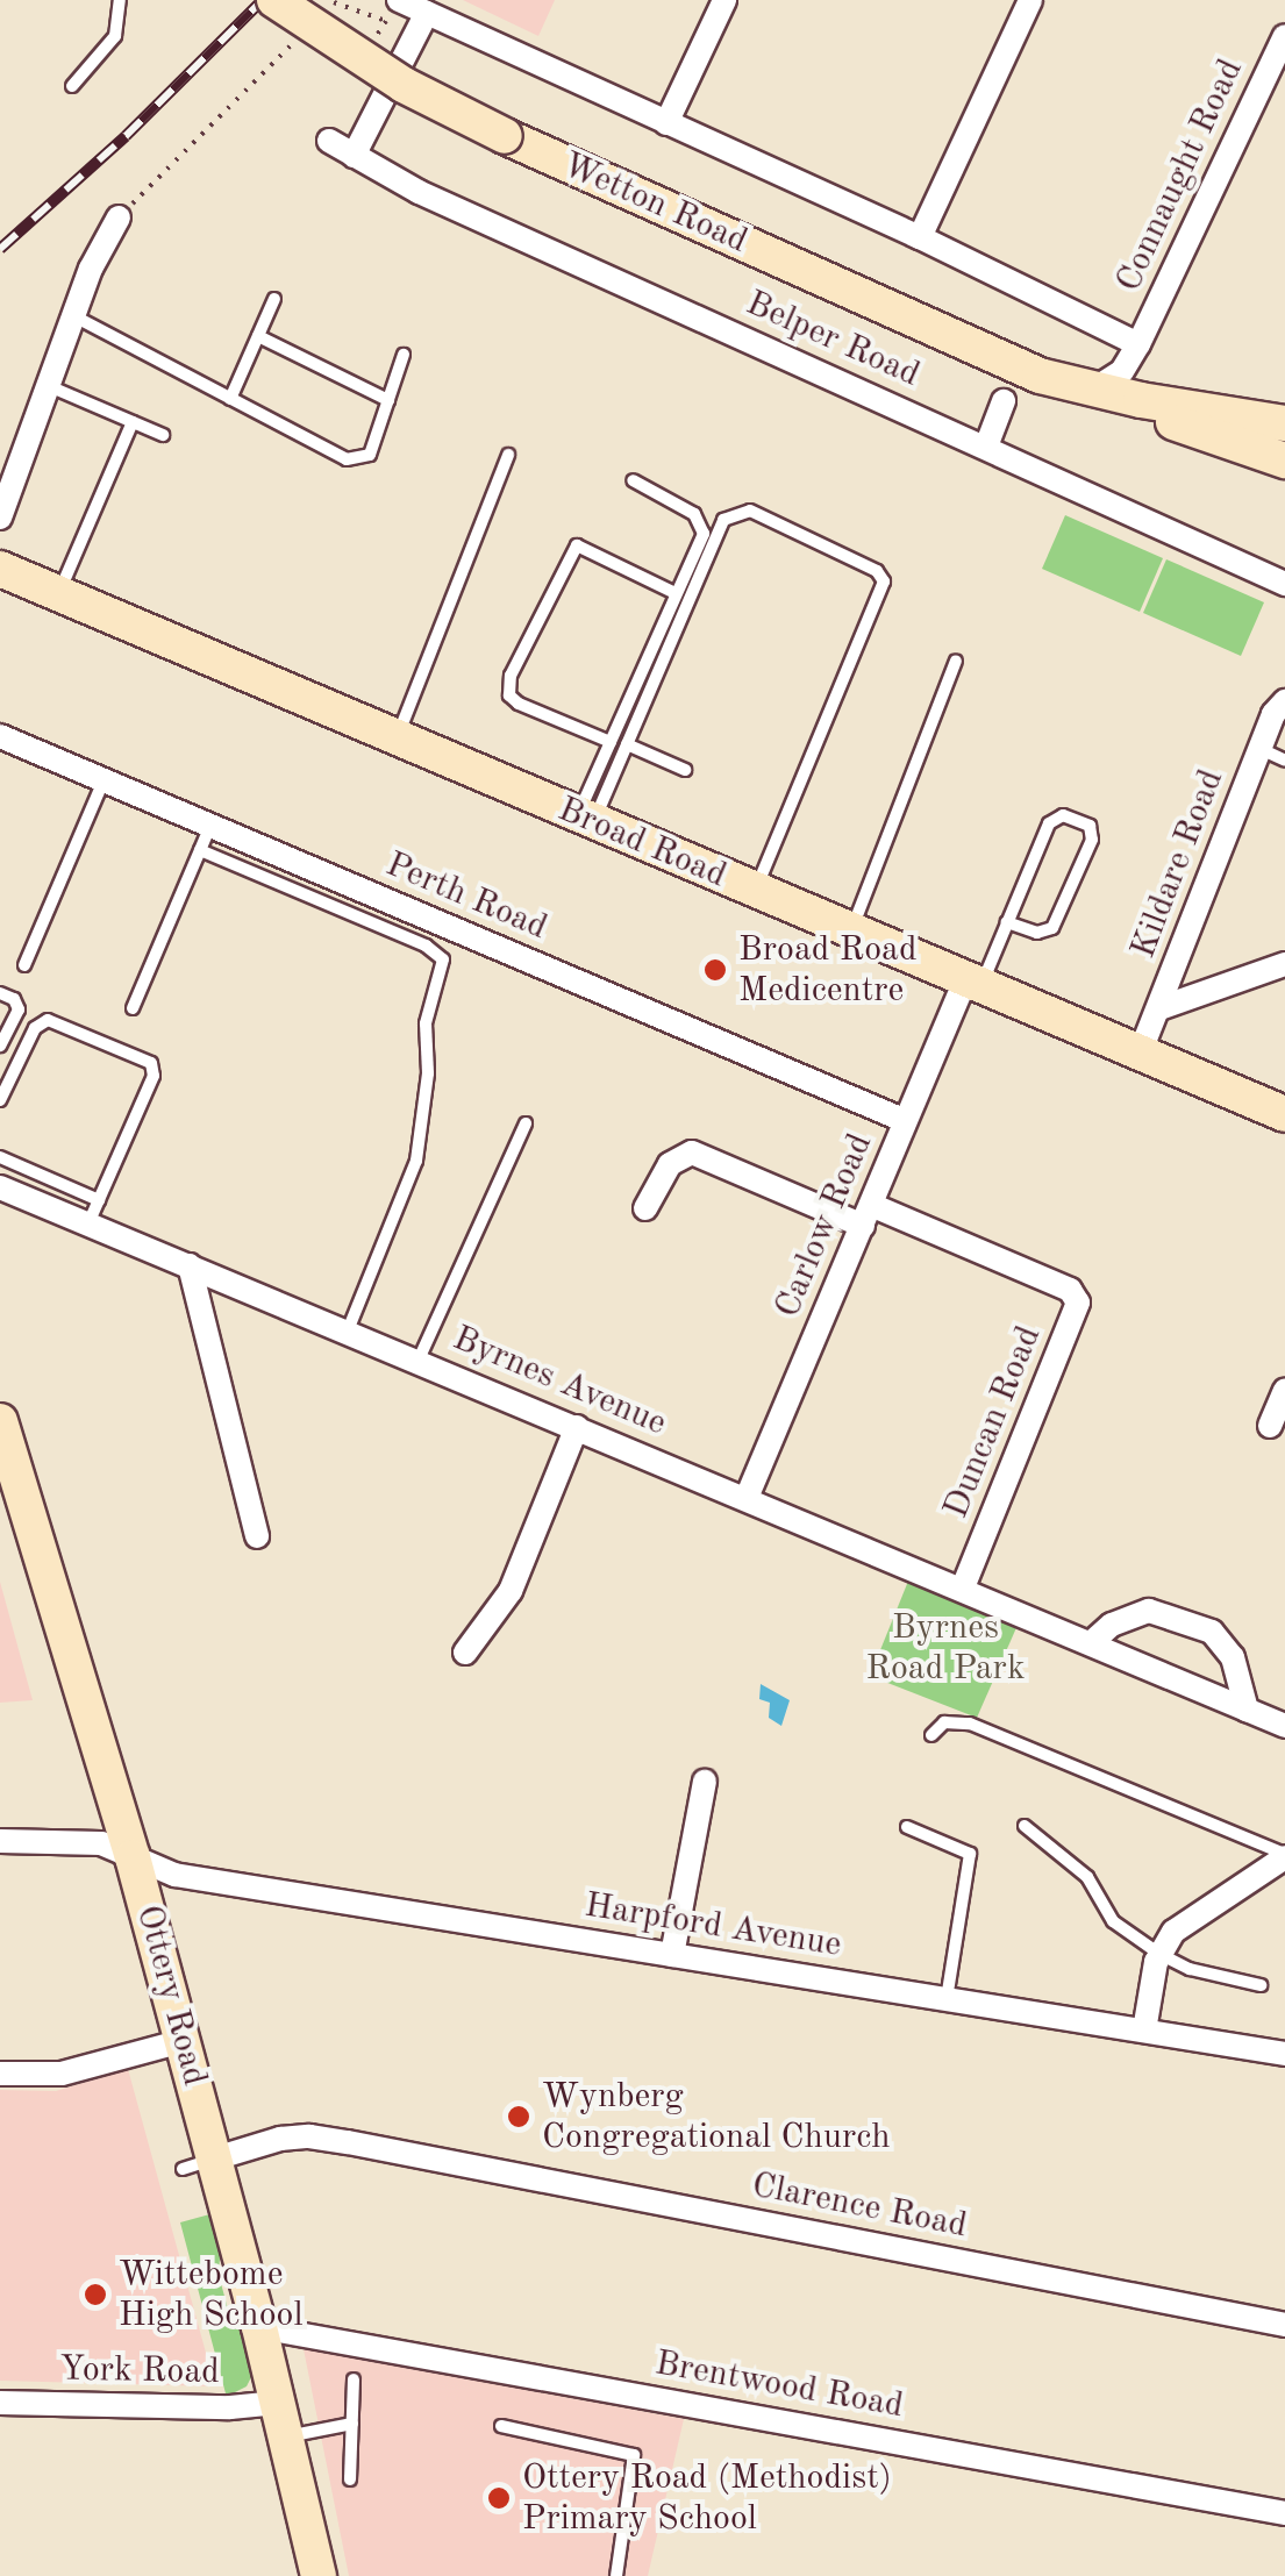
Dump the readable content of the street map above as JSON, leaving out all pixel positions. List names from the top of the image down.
{
  "streets": {
    "street": [
      "Connaught Road",
      "Wetton Road",
      "Belper Road",
      "Broad Road",
      "Kildare Road",
      "Perth Road",
      "Carlow Road",
      "Byrnes Avenue",
      "Duncan Road",
      "Harpford Avenue",
      "Ottery Road",
      "Clarence Road",
      "York Road",
      "Brentwood Road"
    ]
  },
  "crossings": [
    ["Connaught Road", "Wetton Road"],
    ["Broad Road", "Kildare Road"],
    ["Broad Road", "Carlow Road"],
    ["Perth Road", "Carlow Road"],
    ["Carlow Road", "Byrnes Avenue"],
    ["Carlow Road", "Duncan Road"],
    ["Byrnes Avenue", "Duncan Road"],
    ["Harpford Avenue", "Ottery Road"],
    ["Ottery Road", "Clarence Road"],
    ["Ottery Road", "York Road"],
    ["Ottery Road", "Brentwood Road"]
  ],
  "parks": ["Byrnes Road Park"],
  "places": [
    "Broad Road Medicentre",
    "Wynberg Congregational Church",
    "Wittebome High School",
    "Ottery Road (Methodist) Primary School"
  ]
}
